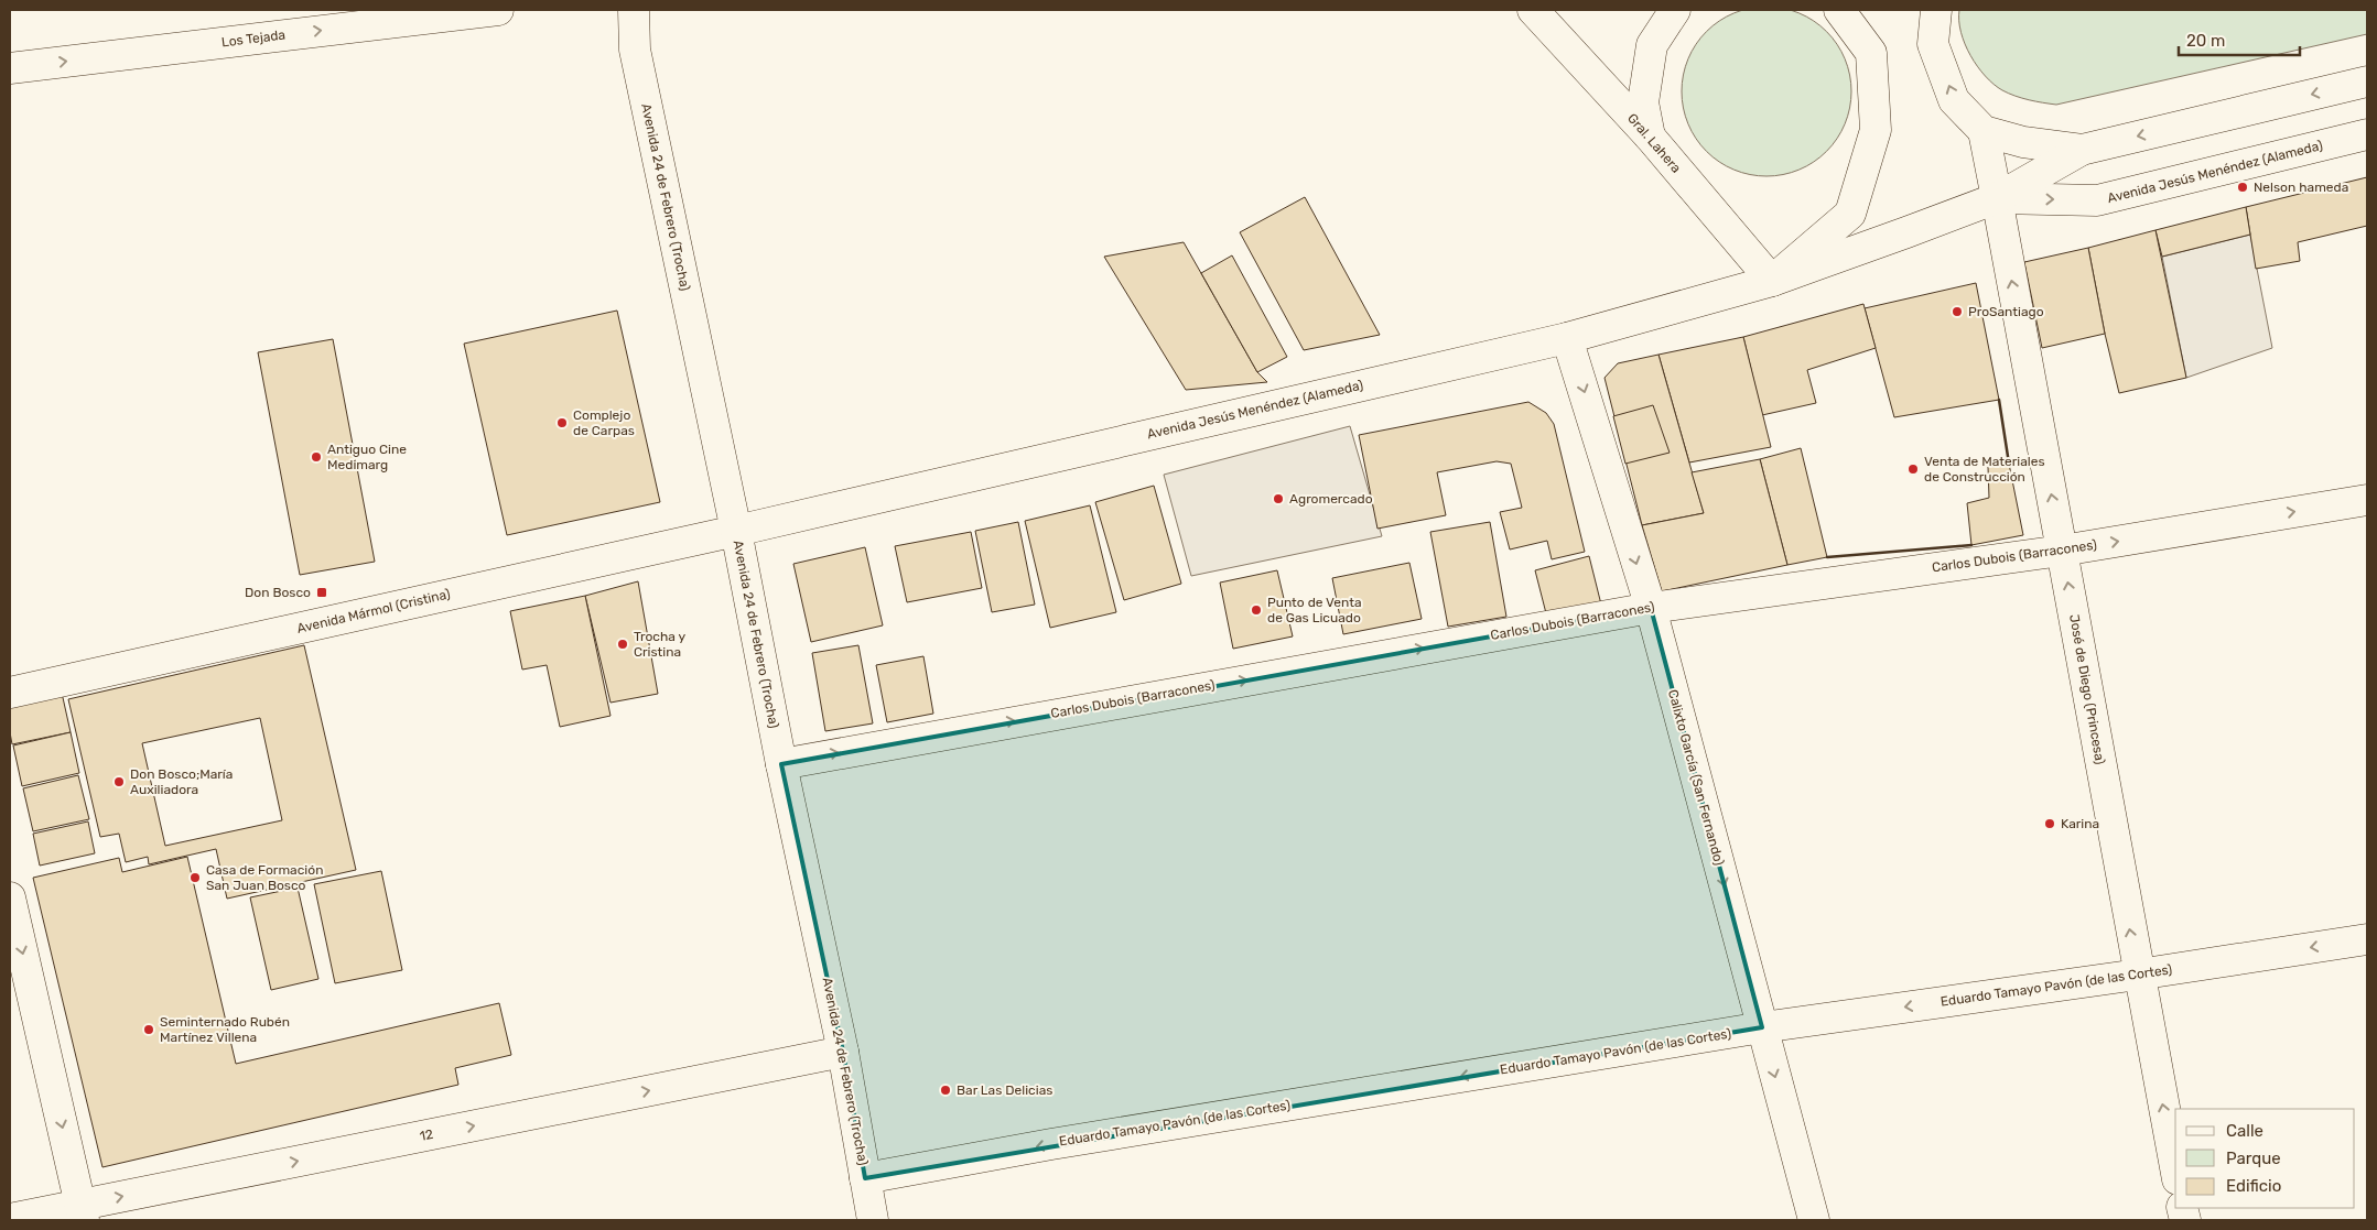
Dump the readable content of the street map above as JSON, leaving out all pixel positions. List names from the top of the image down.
{
  "streets": {
    "street": [
      "Los Tejada",
      "Gral. Lahera",
      "Avenida Jesús Menéndez (Alameda)",
      "Avenida 24 de Febrero (Trocha)",
      "Carlos Dubois (Barracones)",
      "Avenida Mármol (Cristina)",
      "José de Diego (Princesa)",
      "Calixto García (San Fernando)",
      "Eduardo Tamayo Pavón (de las Cortes)",
      "12"
    ]
  },
  "crossings": [
    ["Gral. Lahera", "Avenida Jesús Menéndez (Alameda)"],
    ["Avenida Jesús Menéndez (Alameda)", "Avenida 24 de Febrero (Trocha)"],
    ["Avenida Jesús Menéndez (Alameda)", "Avenida Mármol (Cristina)"],
    ["Avenida Jesús Menéndez (Alameda)", "José de Diego (Princesa)"],
    ["Avenida Jesús Menéndez (Alameda)", "Calixto García (San Fernando)"],
    ["Avenida 24 de Febrero (Trocha)", "Carlos Dubois (Barracones)"],
    ["Avenida 24 de Febrero (Trocha)", "Avenida Mármol (Cristina)"],
    ["Avenida 24 de Febrero (Trocha)", "Eduardo Tamayo Pavón (de las Cortes)"],
    ["Avenida 24 de Febrero (Trocha)", "12"],
    ["Carlos Dubois (Barracones)", "José de Diego (Princesa)"],
    ["Carlos Dubois (Barracones)", "Calixto García (San Fernando)"],
    ["José de Diego (Princesa)", "Eduardo Tamayo Pavón (de las Cortes)"],
    ["Calixto García (San Fernando)", "Eduardo Tamayo Pavón (de las Cortes)"]
  ],
  "one_way": [
    "Los Tejada",
    "Carlos Dubois (Barracones)",
    "José de Diego (Princesa)",
    "Calixto García (San Fernando)",
    "Eduardo Tamayo Pavón (de las Cortes)",
    "12"
  ],
  "places": {
    "other": [
      "Nelson hameda",
      "ProSantiago",
      "Complejo de Carpas",
      "Antiguo Cine Medimarg",
      "Venta de Materiales de Construcción",
      "Agromercado",
      "Punto de Venta de Gas Licuado",
      "Trocha y Cristina",
      "Don Bosco;María Auxiliadora",
      "Karina",
      "Casa de Formación San Juan Bosco",
      "Seminternado Rubén Martínez Villena",
      "Bar Las Delicias"
    ],
    "transit": ["Don Bosco"]
  },
  "legend": ["Calle", "Parque", "Edificio"],
  "scale_bar": "20 m"
}
